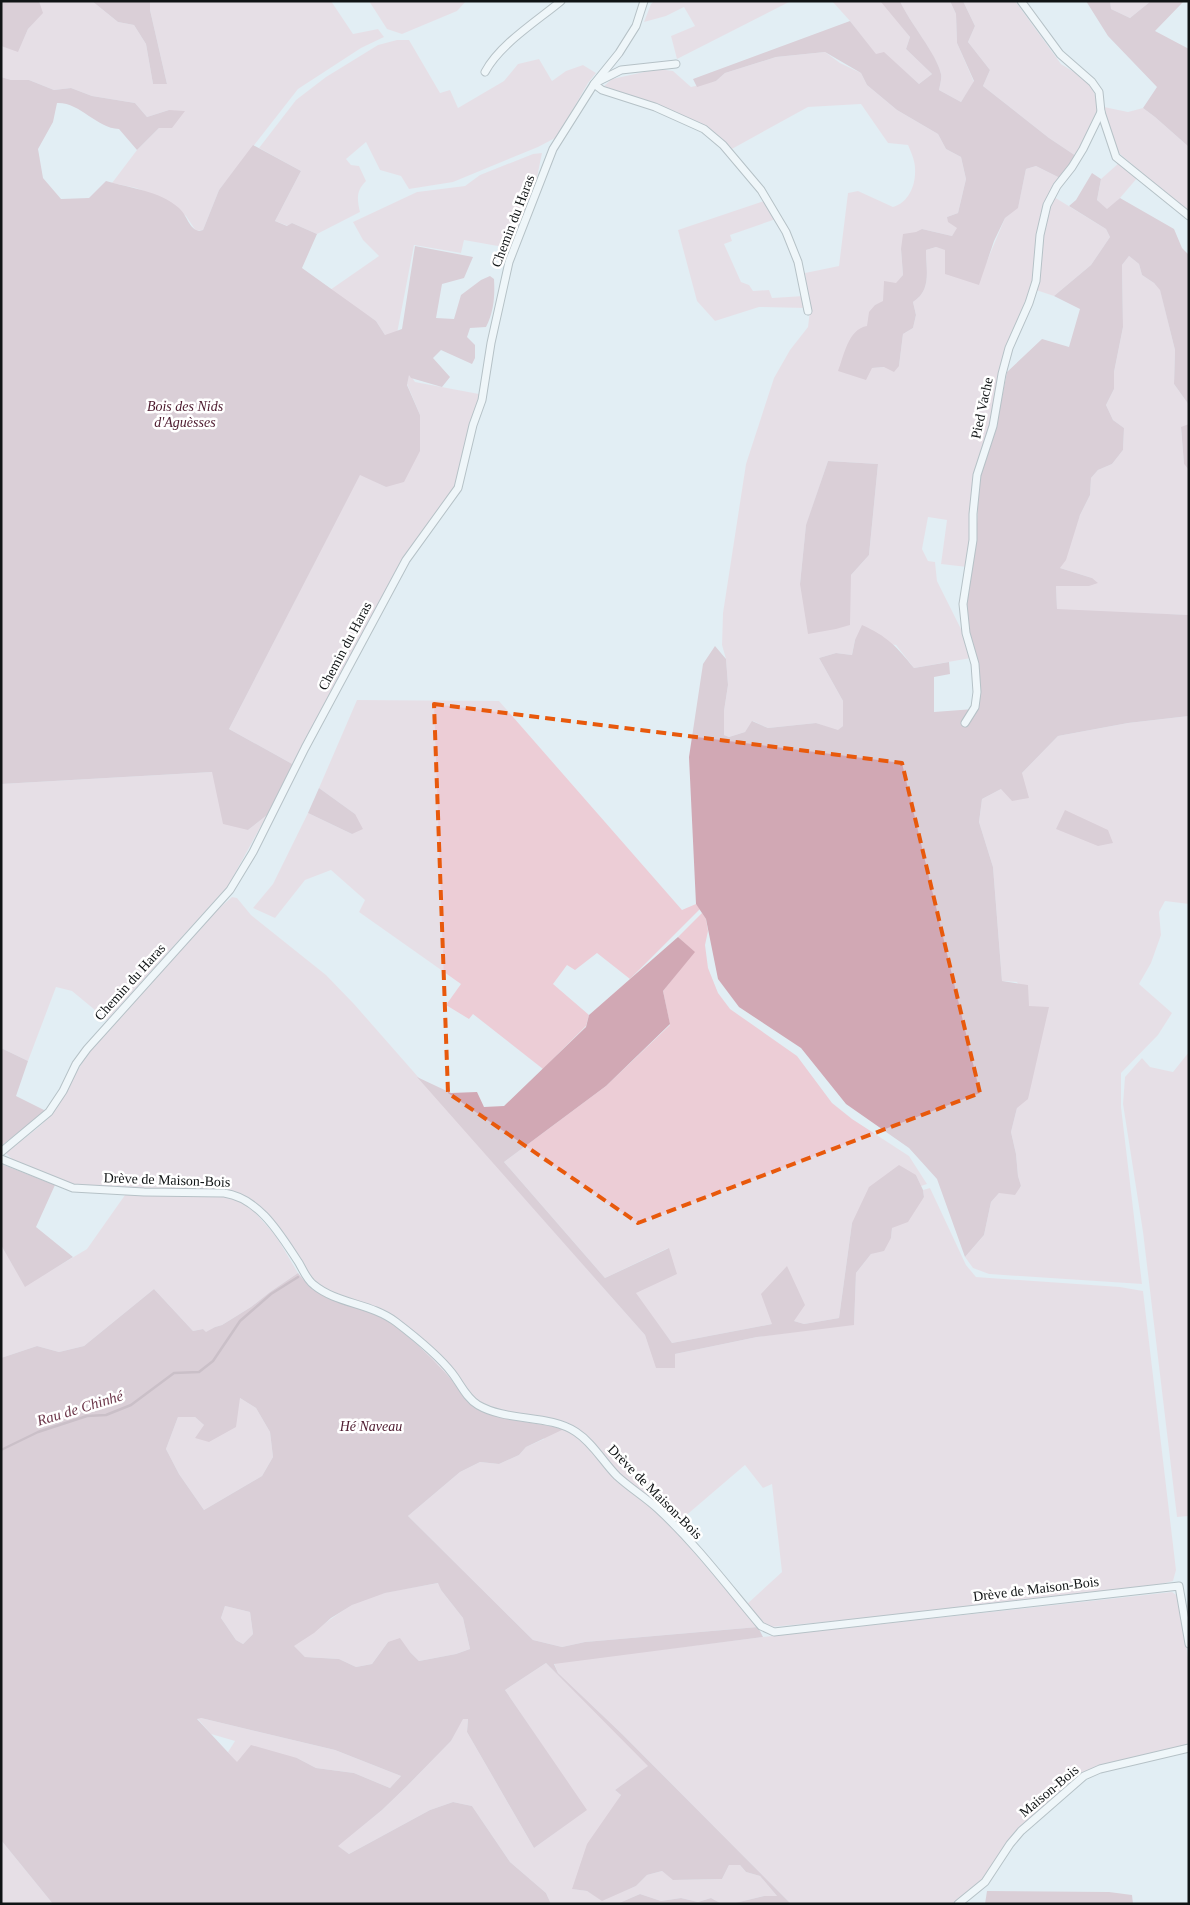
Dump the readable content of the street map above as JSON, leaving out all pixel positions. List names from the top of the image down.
{
  "streets": {
    "street": [
      "Chemin du Haras",
      "Pied Vache",
      "Drève de Maison-Bois",
      "Maison-Bois"
    ]
  },
  "water": ["Rau de Chinhé"],
  "parks": ["Bois des Nids d'Aguèsses", "Hé Naveau"]
}
